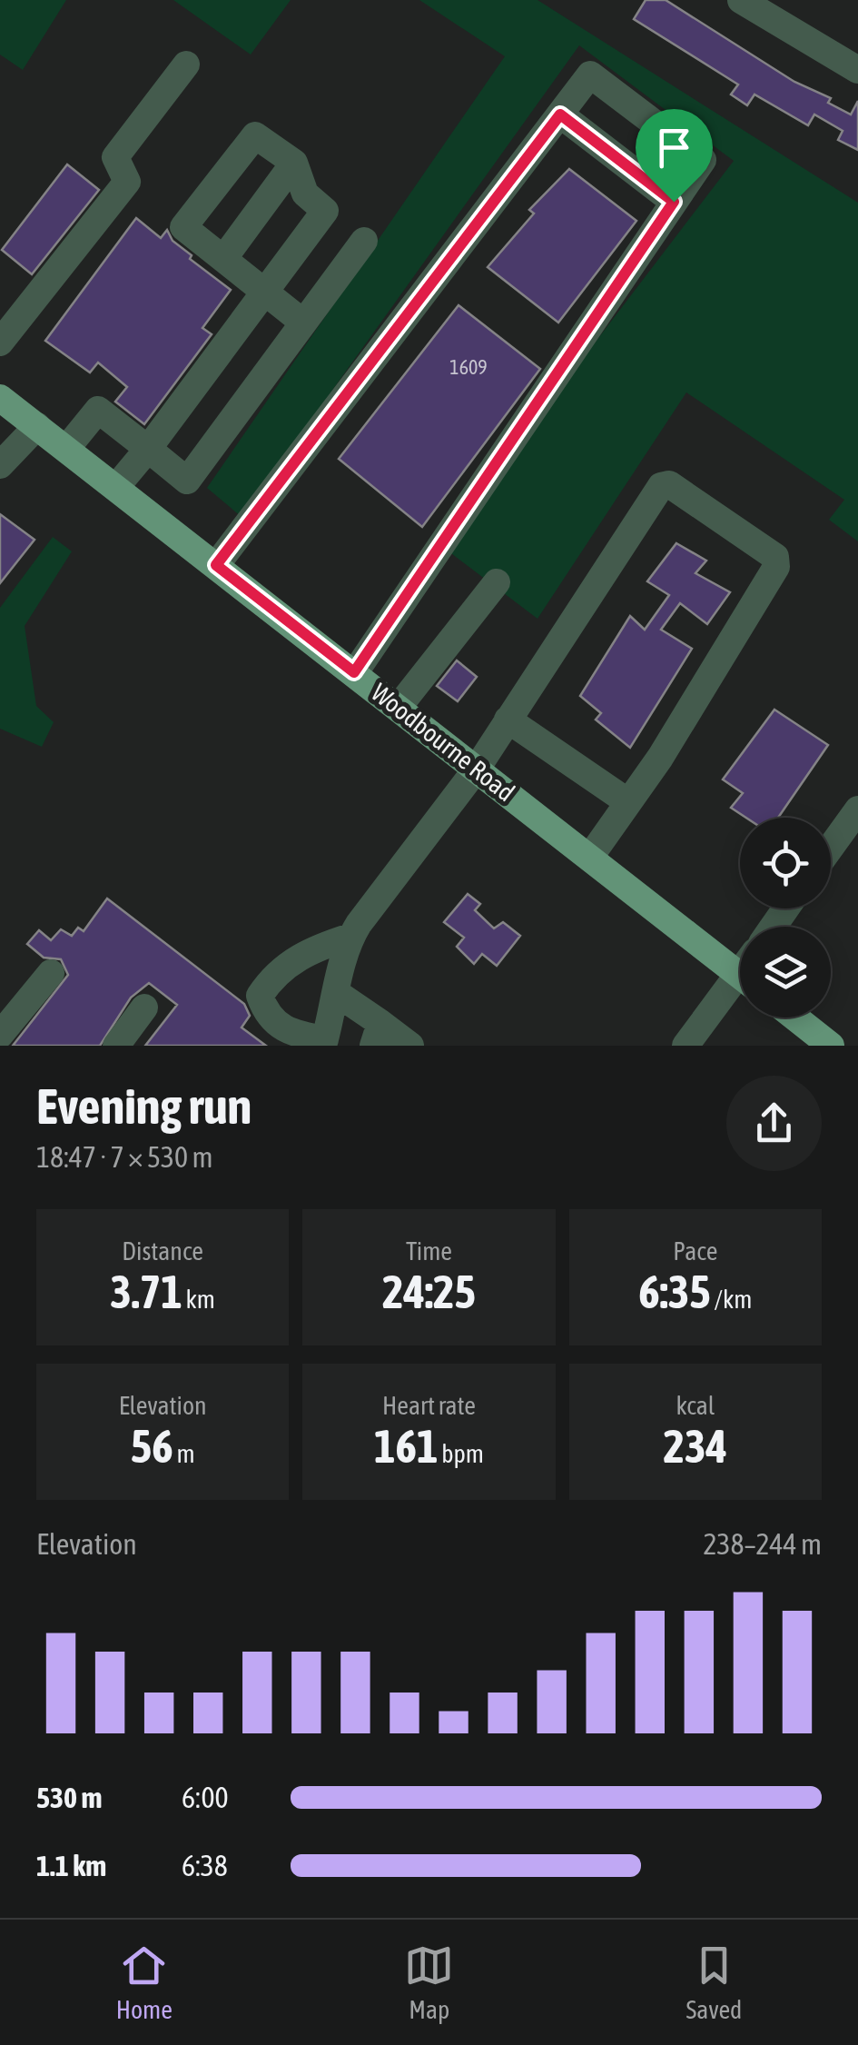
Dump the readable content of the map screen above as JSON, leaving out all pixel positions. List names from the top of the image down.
{
  "streets": {
    "main road": ["Woodbourne Road"]
  },
  "house_numbers": ["1609"],
  "page": {
    "heading": ["Evening run", "18:47 · 7 × 530 m"],
    "stats": [
      ["Distance", "3.71 km"],
      ["Time", "24:25"],
      ["Pace", "6:35 /km"],
      ["Elevation", "56 m"],
      ["Heart rate", "161 bpm"],
      ["kcal", "234"]
    ],
    "chart": ["Elevation", "238–244 m"],
    "list": [
      {
        "name": "530 m",
        "note": "6:00"
      },
      {
        "name": "1.1 km",
        "note": "6:38"
      }
    ],
    "tabs": ["Home", "Map", "Saved"]
  }
}
